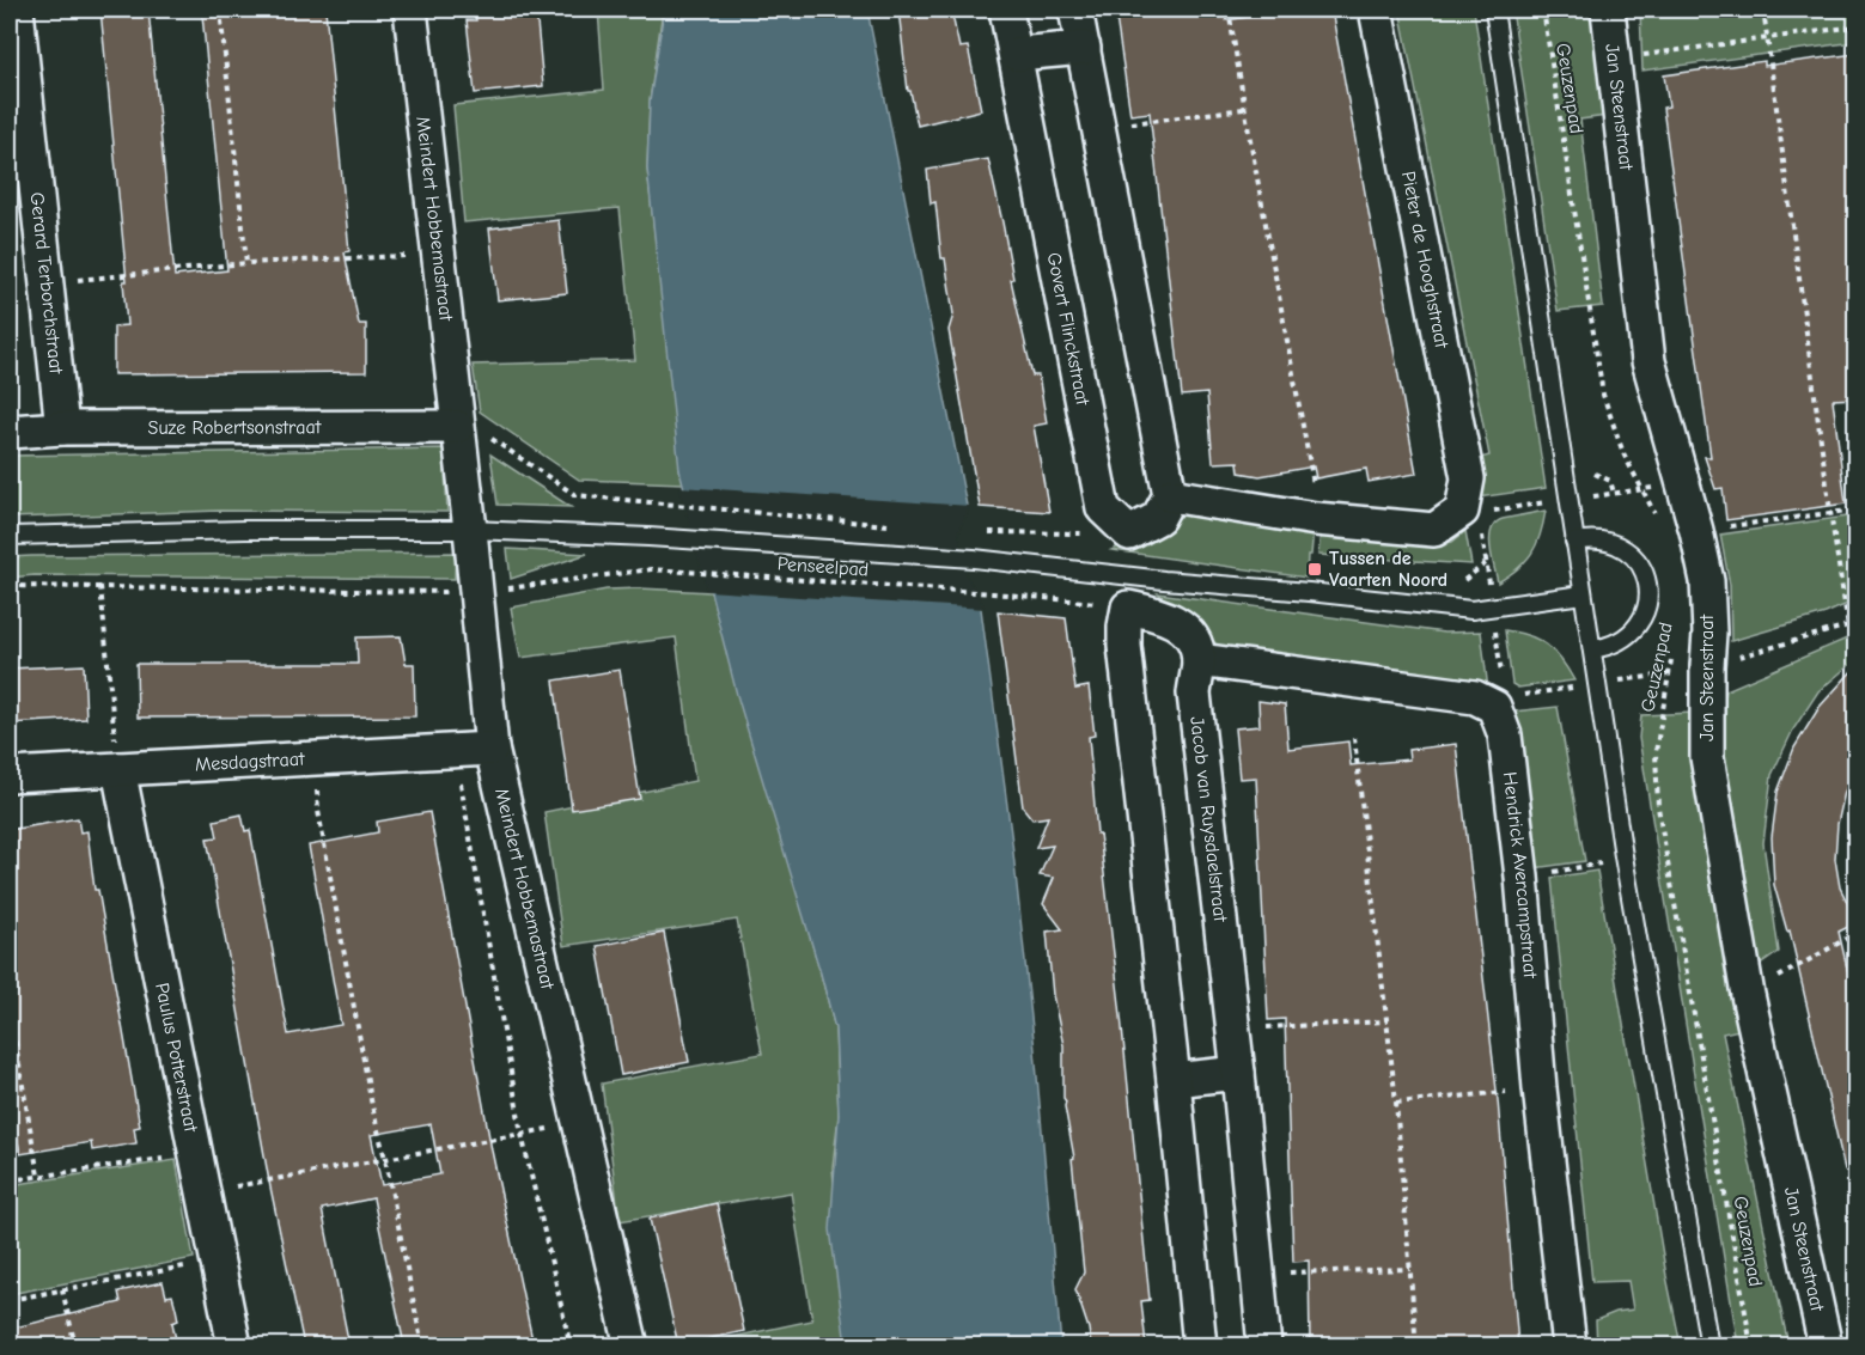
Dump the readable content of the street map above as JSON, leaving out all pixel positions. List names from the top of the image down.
{
  "streets": {
    "street": [
      "Jan Steenstraat",
      "Meindert Hobbemastraat",
      "Pieter de Hooghstraat",
      "Gerard Terborchstraat",
      "Govert Flinckstraat",
      "Suze Robertsonstraat",
      "Mesdagstraat",
      "Jacob van Ruysdaelstraat",
      "Hendrick Avercampstraat",
      "Paulus Potterstraat"
    ],
    "path": ["Geuzenpad", "Penseelpad"]
  },
  "crossings": [
    ["Meindert Hobbemastraat", "Suze Robertsonstraat"],
    ["Meindert Hobbemastraat", "Penseelpad"],
    ["Meindert Hobbemastraat", "Mesdagstraat"],
    ["Gerard Terborchstraat", "Suze Robertsonstraat"],
    ["Mesdagstraat", "Paulus Potterstraat"],
    ["Jacob van Ruysdaelstraat", "Hendrick Avercampstraat"]
  ],
  "places": {
    "transit": ["Tussen de Vaarten Noord"]
  }
}
